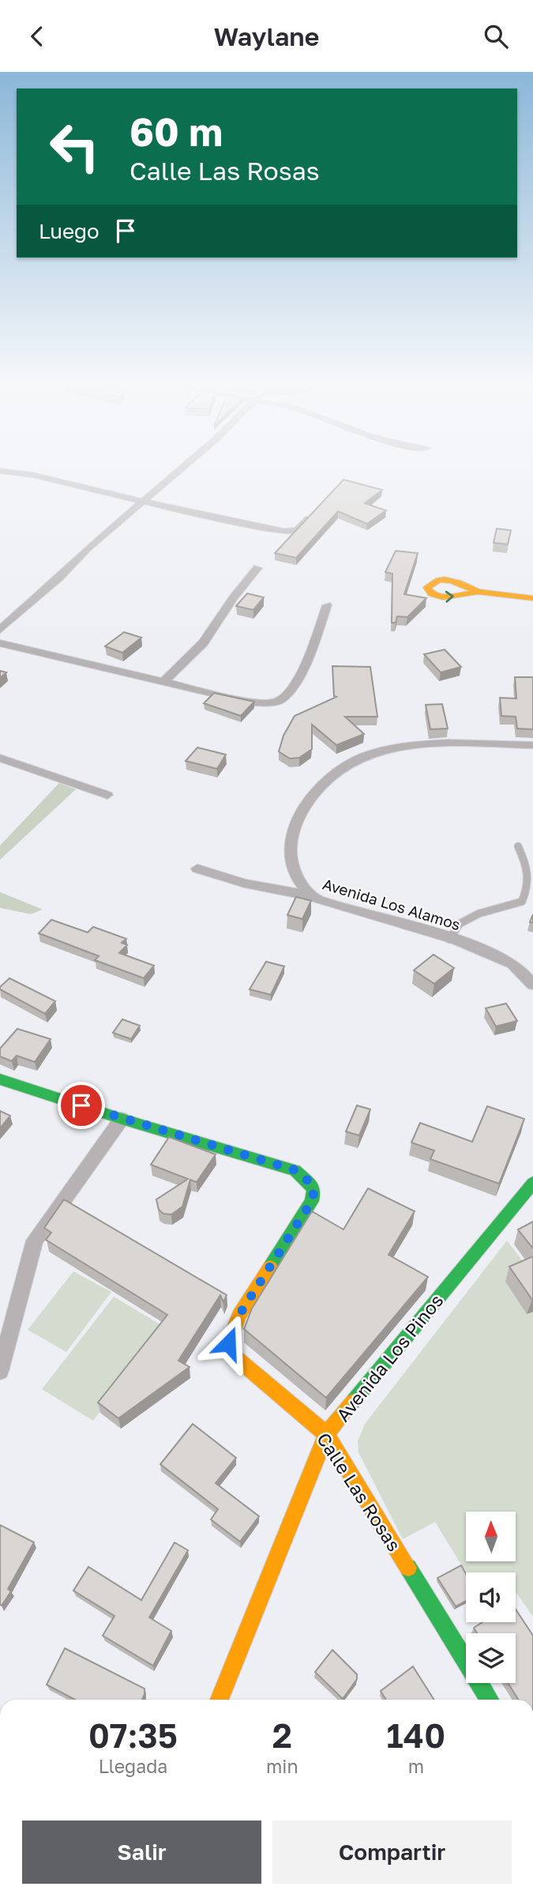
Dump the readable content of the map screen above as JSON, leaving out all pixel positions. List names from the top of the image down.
{
  "streets": {
    "street": ["Avenida Los Alamos", "Avenida Los Pinos", "Calle Las Rosas"]
  },
  "crossings": [
    ["Avenida Los Pinos", "Calle Las Rosas"]
  ],
  "north": "top",
  "page": {
    "header": "Waylane",
    "turn": ["60 m", "Calle Las Rosas"],
    "then": "Luego",
    "eta": [
      "07:35",
      "Llegada",
      "2",
      "min",
      "140",
      "m"
    ],
    "buttons": ["Salir", "Compartir"]
  }
}
